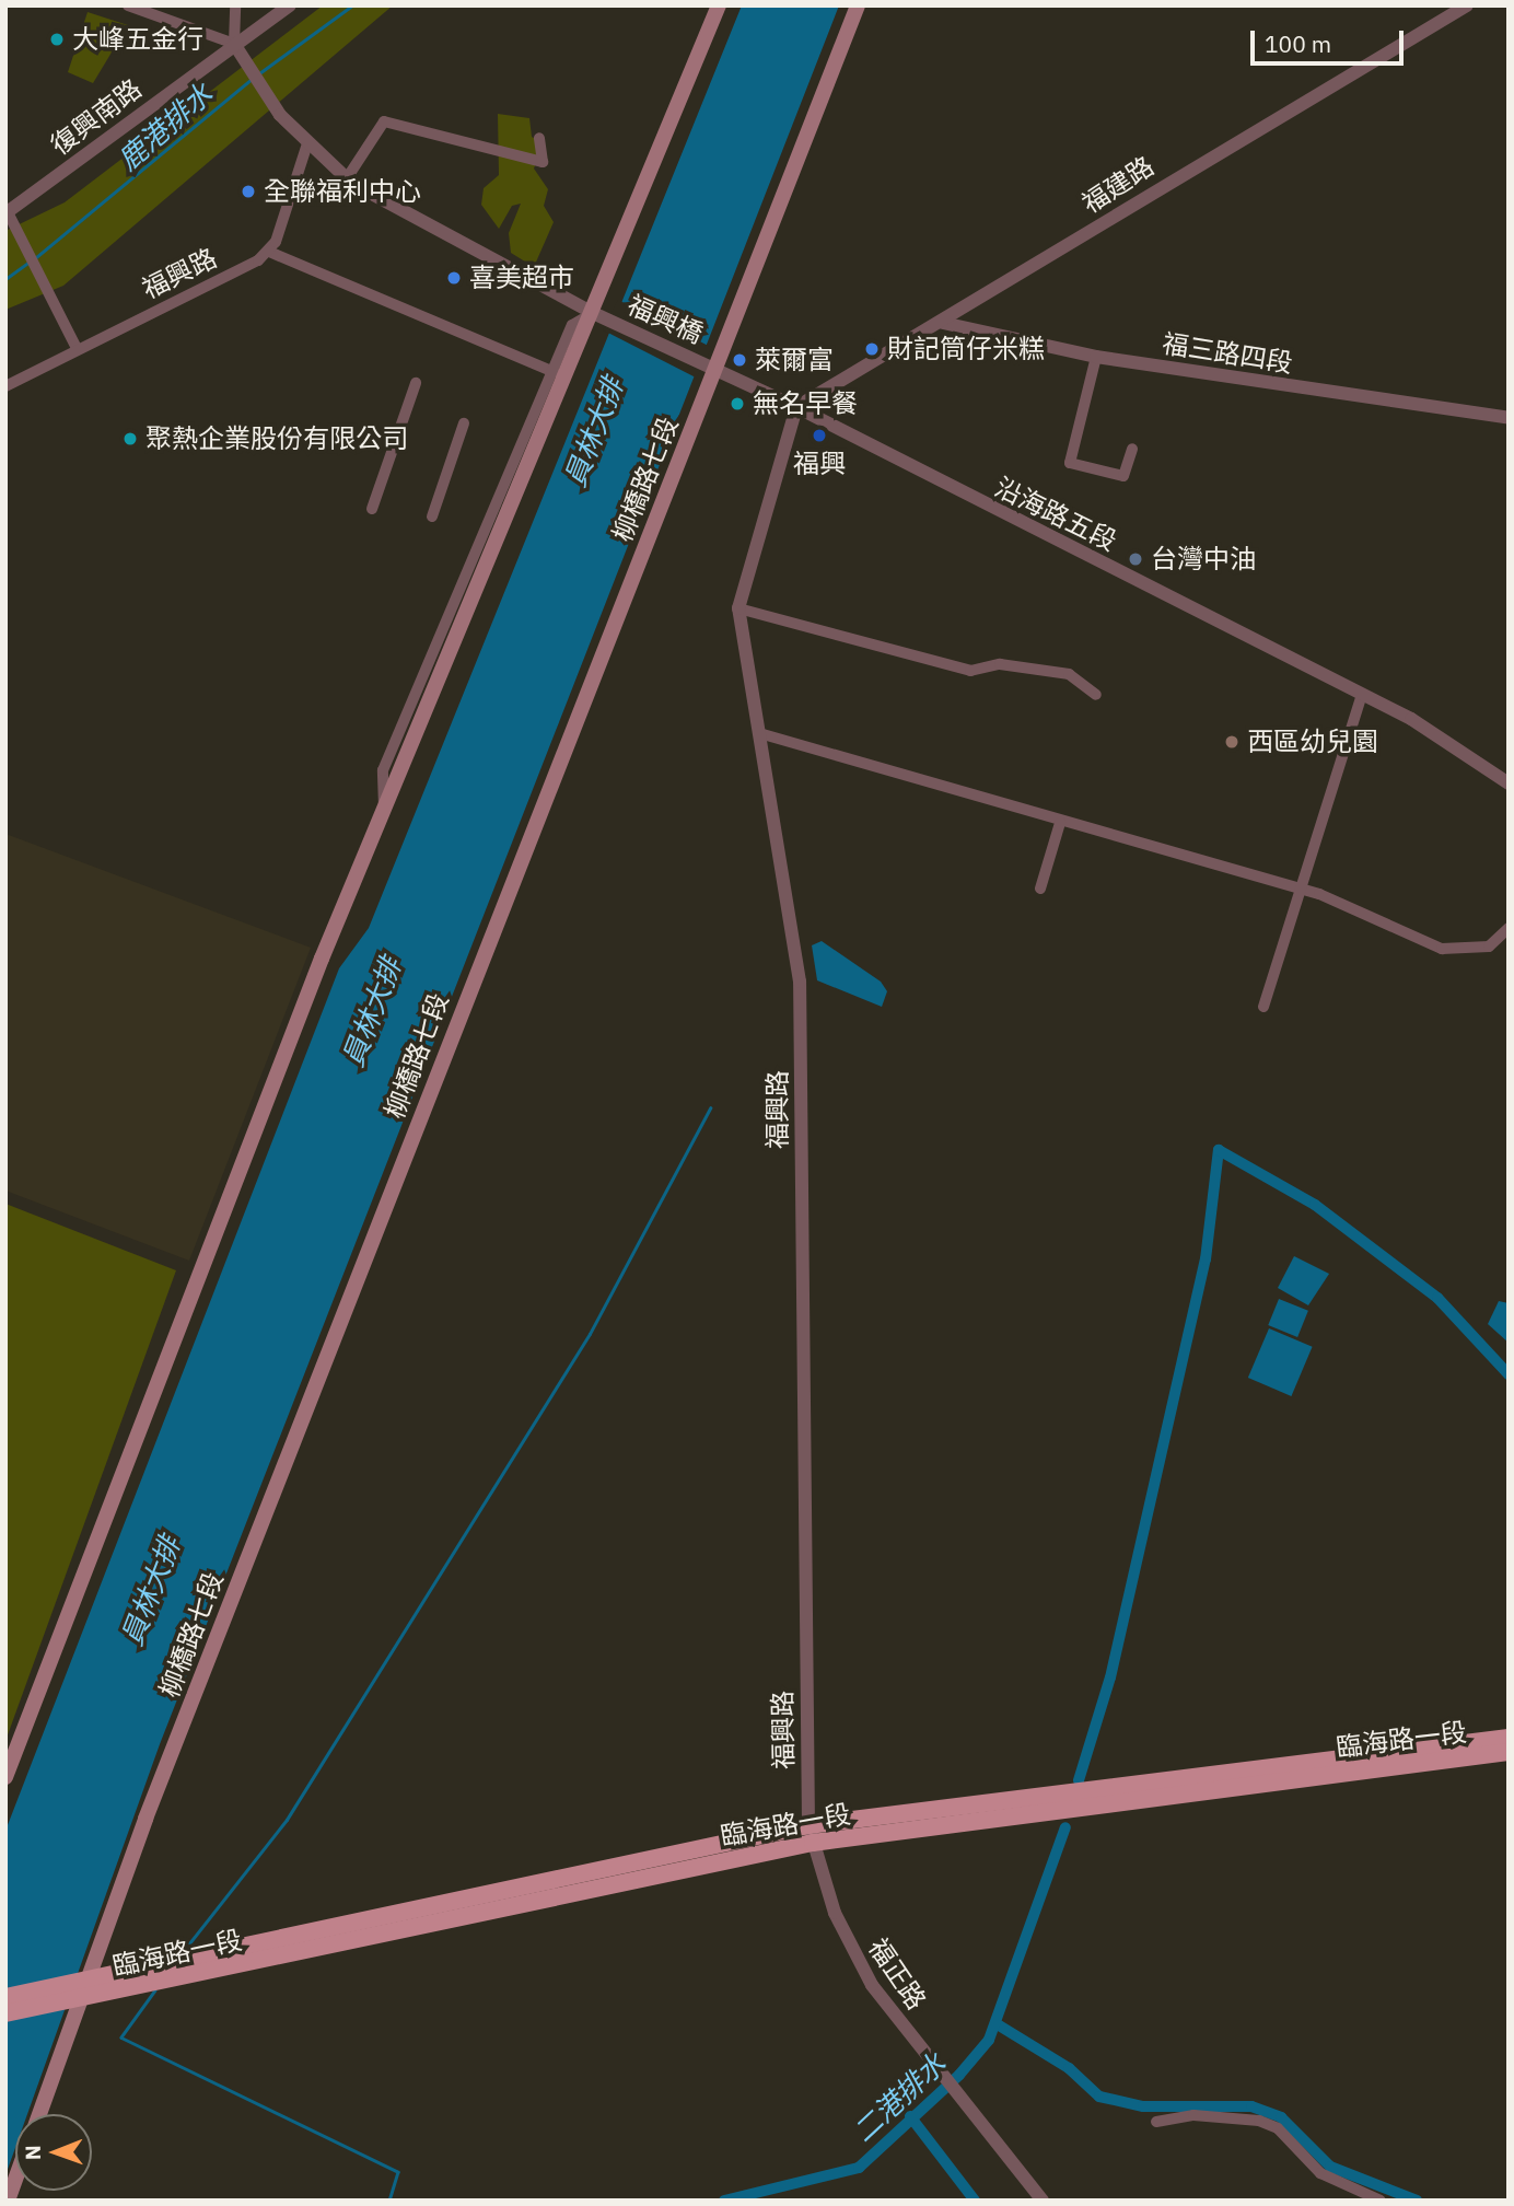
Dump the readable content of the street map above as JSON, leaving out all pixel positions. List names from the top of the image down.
{
  "streets": {
    "main road": ["柳橋路七段", "臨海路一段"],
    "street": [
      "復興南路",
      "福建路",
      "福興路",
      "福興橋",
      "福三路四段",
      "沿海路五段",
      "福正路"
    ]
  },
  "crossings": [
    ["福建路", "福興路"],
    ["福建路", "福三路四段"],
    ["福建路", "沿海路五段"],
    ["福興路", "沿海路五段"],
    ["福興路", "臨海路一段"],
    ["福興路", "福正路"],
    ["福興橋", "柳橋路七段"],
    ["福興橋", "沿海路五段"],
    ["柳橋路七段", "沿海路五段"],
    ["柳橋路七段", "臨海路一段"],
    ["臨海路一段", "福正路"]
  ],
  "water": ["鹿港排水", "員林大排", "二港排水"],
  "places": [
    "大峰五金行",
    "全聯福利中心",
    "喜美超市",
    "財記筒仔米糕",
    "萊爾富",
    "無名早餐",
    "福興",
    "聚熱企業股份有限公司",
    "台灣中油",
    "西區幼兒園"
  ],
  "scale_bar": "100 m",
  "north": "left"
}
